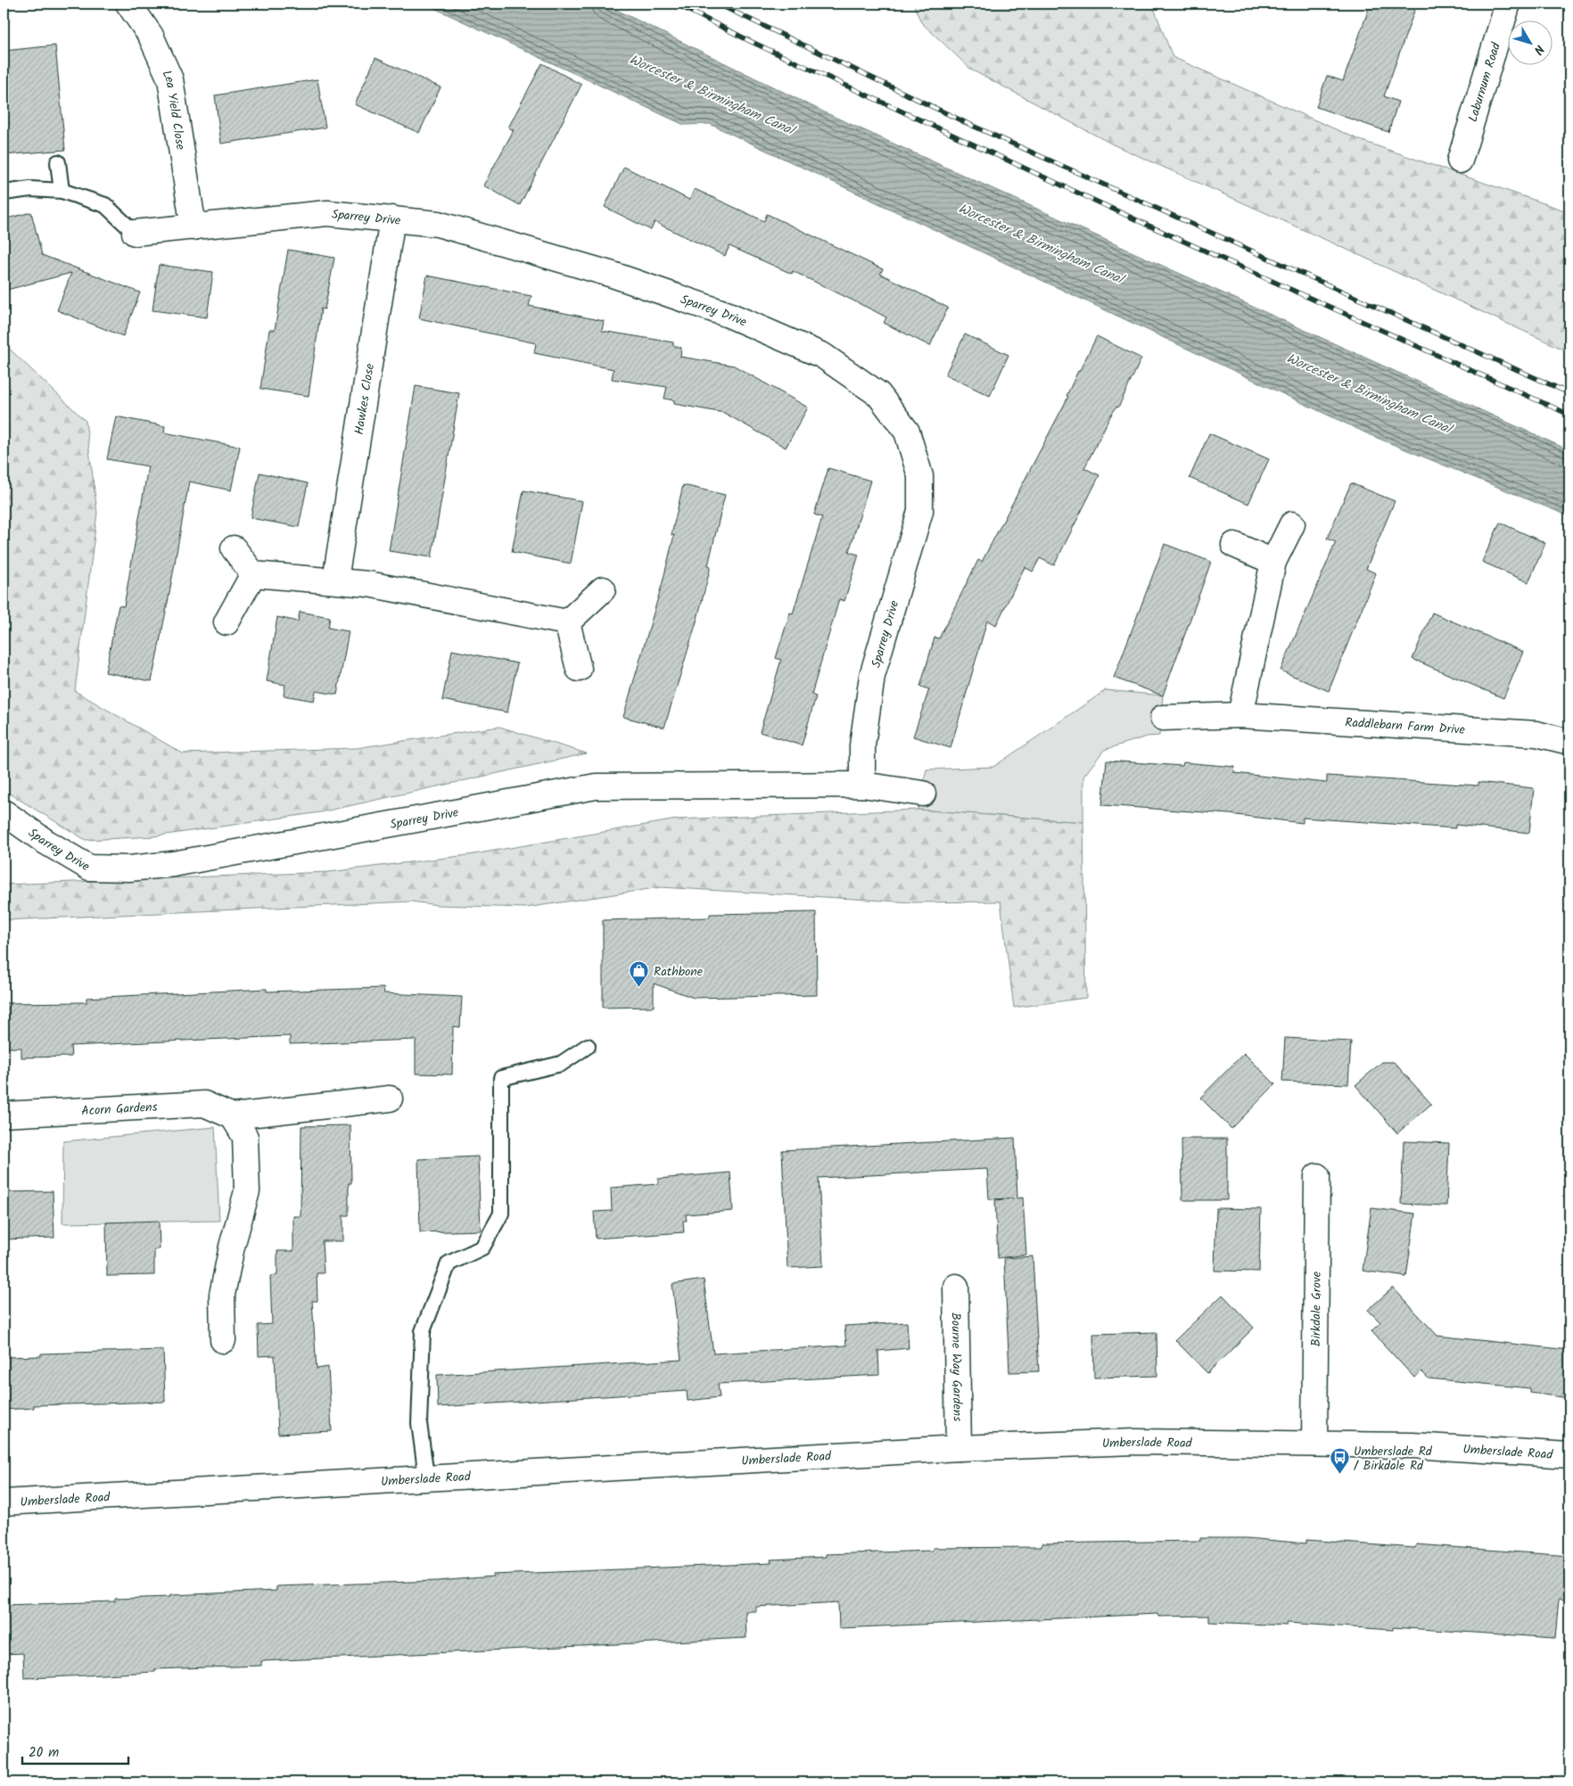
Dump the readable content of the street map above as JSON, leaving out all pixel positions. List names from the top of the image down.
{
  "streets": {
    "street": [
      "Laburnum Road",
      "Lea Yield Close",
      "Sparrey Drive",
      "Hawkes Close",
      "Raddlebarn Farm Drive",
      "Acorn Gardens",
      "Birkdale Grove",
      "Bourne Way Gardens",
      "Umberslade Road"
    ]
  },
  "crossings": [
    ["Lea Yield Close", "Sparrey Drive"],
    ["Sparrey Drive", "Hawkes Close"],
    ["Birkdale Grove", "Umberslade Road"],
    ["Bourne Way Gardens", "Umberslade Road"]
  ],
  "water": ["Worcester & Birmingham Canal"],
  "places": {
    "shop": ["Rathbone"],
    "bus stop": ["Umberslade Rd / Birkdale Rd"]
  },
  "scale_bar": "20 m",
  "north": "bottom right"
}
